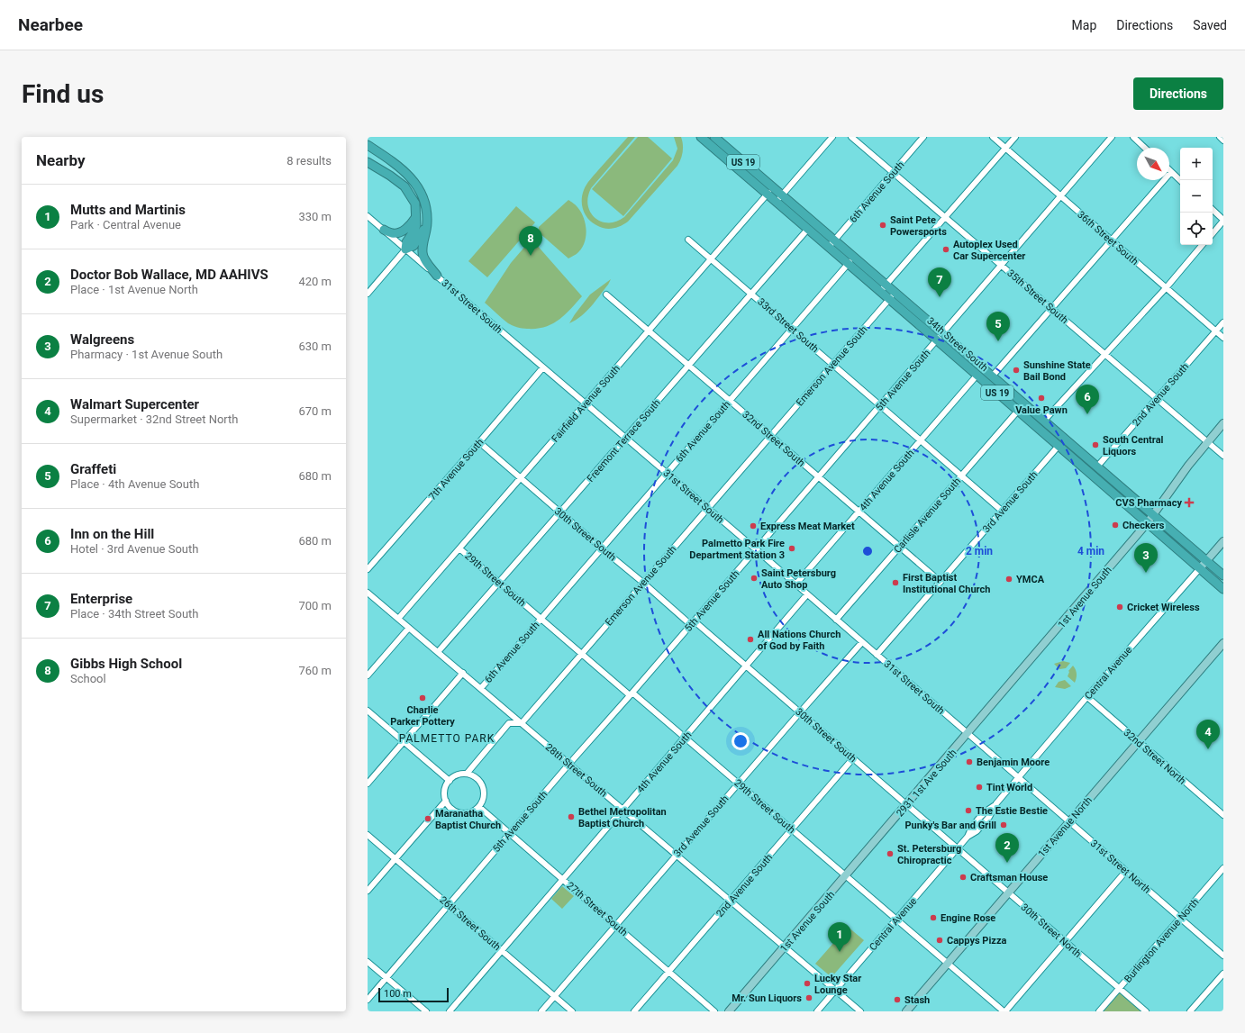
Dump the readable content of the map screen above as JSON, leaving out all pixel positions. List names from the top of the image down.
{
  "streets": {
    "highway": ["US 19", "34th Street South"],
    "main road": [
      "1st Avenue South",
      "Central Avenue",
      "2931 1st Ave South",
      "1st Avenue North"
    ],
    "street": [
      "6th Avenue South",
      "36th Street South",
      "35th Street South",
      "31st Street South",
      "33rd Street South",
      "Emerson Avenue South",
      "5th Avenue South",
      "2nd Avenue South",
      "Fairfield Avenue South",
      "32nd Street South",
      "Freemont Terrace South",
      "7th Avenue South",
      "4th Avenue South",
      "3rd Avenue South",
      "Carlisle Avenue South",
      "30th Street South",
      "29th Street South",
      "32nd Street North",
      "28th Street South",
      "31st Street North",
      "27th Street South",
      "26th Street South",
      "30th Street North",
      "Burlington Avenue North"
    ]
  },
  "crossings": [
    ["US 19", "34th Street South"],
    ["US 19", "Central Avenue"],
    ["6th Avenue South", "35th Street South"],
    ["6th Avenue South", "31st Street South"],
    ["6th Avenue South", "33rd Street South"],
    ["6th Avenue South", "34th Street South"],
    ["6th Avenue South", "32nd Street South"],
    ["6th Avenue South", "30th Street South"],
    ["6th Avenue South", "29th Street South"],
    ["6th Avenue South", "28th Street South"],
    ["36th Street South", "5th Avenue South"],
    ["36th Street South", "2nd Avenue South"],
    ["35th Street South", "5th Avenue South"],
    ["35th Street South", "2nd Avenue South"],
    ["35th Street South", "1st Avenue South"],
    ["31st Street South", "Emerson Avenue South"],
    ["31st Street South", "5th Avenue South"],
    ["31st Street South", "Fairfield Avenue South"],
    ["31st Street South", "Freemont Terrace South"],
    ["31st Street South", "7th Avenue South"],
    ["31st Street South", "4th Avenue South"],
    ["31st Street South", "3rd Avenue South"],
    ["31st Street South", "Carlisle Avenue South"],
    ["31st Street South", "1st Avenue South"],
    ["31st Street South", "Central Avenue"],
    ["31st Street South", "2931 1st Ave South"],
    ["31st Street South", "31st Street North"],
    ["33rd Street South", "Emerson Avenue South"],
    ["33rd Street South", "5th Avenue South"],
    ["33rd Street South", "Fairfield Avenue South"],
    ["33rd Street South", "Freemont Terrace South"],
    ["33rd Street South", "4th Avenue South"],
    ["33rd Street South", "3rd Avenue South"],
    ["33rd Street South", "Carlisle Avenue South"],
    ["34th Street South", "Emerson Avenue South"],
    ["34th Street South", "5th Avenue South"],
    ["34th Street South", "2nd Avenue South"],
    ["34th Street South", "Fairfield Avenue South"],
    ["34th Street South", "Freemont Terrace South"],
    ["34th Street South", "4th Avenue South"],
    ["34th Street South", "3rd Avenue South"],
    ["34th Street South", "Carlisle Avenue South"],
    ["34th Street South", "1st Avenue South"],
    ["34th Street South", "Central Avenue"],
    ["Emerson Avenue South", "32nd Street South"],
    ["Emerson Avenue South", "30th Street South"],
    ["Emerson Avenue South", "29th Street South"],
    ["Emerson Avenue South", "28th Street South"],
    ["5th Avenue South", "32nd Street South"],
    ["5th Avenue South", "30th Street South"],
    ["5th Avenue South", "29th Street South"],
    ["5th Avenue South", "28th Street South"],
    ["5th Avenue South", "27th Street South"],
    ["5th Avenue South", "26th Street South"],
    ["2nd Avenue South", "30th Street South"],
    ["2nd Avenue South", "29th Street South"],
    ["2nd Avenue South", "28th Street South"],
    ["2nd Avenue South", "27th Street South"],
    ["Fairfield Avenue South", "32nd Street South"],
    ["Fairfield Avenue South", "30th Street South"],
    ["Fairfield Avenue South", "29th Street South"],
    ["Fairfield Avenue South", "28th Street South"],
    ["32nd Street South", "Freemont Terrace South"],
    ["32nd Street South", "4th Avenue South"],
    ["32nd Street South", "3rd Avenue South"],
    ["32nd Street South", "Carlisle Avenue South"],
    ["Freemont Terrace South", "30th Street South"],
    ["Freemont Terrace South", "29th Street South"],
    ["Freemont Terrace South", "28th Street South"],
    ["7th Avenue South", "30th Street South"],
    ["4th Avenue South", "30th Street South"],
    ["4th Avenue South", "29th Street South"],
    ["4th Avenue South", "28th Street South"],
    ["4th Avenue South", "27th Street South"],
    ["4th Avenue South", "26th Street South"],
    ["3rd Avenue South", "30th Street South"],
    ["3rd Avenue South", "29th Street South"],
    ["3rd Avenue South", "28th Street South"],
    ["3rd Avenue South", "27th Street South"],
    ["3rd Avenue South", "26th Street South"],
    ["30th Street South", "Central Avenue"],
    ["30th Street South", "2931 1st Ave South"],
    ["30th Street South", "30th Street North"],
    ["29th Street South", "1st Avenue South"],
    ["29th Street South", "Central Avenue"],
    ["29th Street South", "1st Avenue North"],
    ["1st Avenue South", "28th Street South"],
    ["1st Avenue South", "2931 1st Ave South"],
    ["Central Avenue", "32nd Street North"],
    ["Central Avenue", "28th Street South"],
    ["Central Avenue", "31st Street North"],
    ["Central Avenue", "30th Street North"],
    ["32nd Street North", "1st Avenue North"],
    ["1st Avenue North", "31st Street North"],
    ["1st Avenue North", "30th Street North"],
    ["31st Street North", "Burlington Avenue North"],
    ["30th Street North", "Burlington Avenue North"]
  ],
  "districts": ["PALMETTO PARK"],
  "places": {
    "other": [
      "Saint Pete Powersports",
      "Autoplex Used Car Supercenter",
      "Sunshine State Bail Bond",
      "Value Pawn",
      "South Central Liquors",
      "Checkers",
      "Express Meat Market",
      "Palmetto Park Fire Department Station 3",
      "Saint Petersburg Auto Shop",
      "YMCA",
      "First Baptist Institutional Church",
      "Cricket Wireless",
      "All Nations Church of God by Faith",
      "Charlie Parker Pottery",
      "Benjamin Moore",
      "Tint World",
      "The Estie Bestie",
      "Bethel Metropolitan Baptist Church",
      "Maranatha Baptist Church",
      "Punky's Bar and Grill",
      "St. Petersburg Chiropractic",
      "Craftsman House",
      "Engine Rose",
      "Cappys Pizza",
      "Lucky Star Lounge",
      "Mr. Sun Liquors",
      "Stash"
    ],
    "health": ["CVS Pharmacy"]
  },
  "scale_bar": "100 m",
  "north": "bottom right",
  "page": {
    "header": "Nearbee",
    "nav": ["Map", "Directions", "Saved"],
    "buttons": "Directions",
    "title": "Find us",
    "heading": ["Nearby", "8 results"],
    "map_buttons": ["+", "−"],
    "list": [
      {
        "mark": "1",
        "name": "Mutts and Martinis",
        "note": "Park · Central Avenue",
        "value": "330 m"
      },
      {
        "mark": "2",
        "name": "Doctor Bob Wallace, MD AAHIVS",
        "note": "Place · 1st Avenue North",
        "value": "420 m"
      },
      {
        "mark": "3",
        "name": "Walgreens",
        "note": "Pharmacy · 1st Avenue South",
        "value": "630 m"
      },
      {
        "mark": "4",
        "name": "Walmart Supercenter",
        "note": "Supermarket · 32nd Street North",
        "value": "670 m"
      },
      {
        "mark": "5",
        "name": "Graffeti",
        "note": "Place · 4th Avenue South",
        "value": "680 m"
      },
      {
        "mark": "6",
        "name": "Inn on the Hill",
        "note": "Hotel · 3rd Avenue South",
        "value": "680 m"
      },
      {
        "mark": "7",
        "name": "Enterprise",
        "note": "Place · 34th Street South",
        "value": "700 m"
      },
      {
        "mark": "8",
        "name": "Gibbs High School",
        "note": "School",
        "value": "760 m"
      }
    ],
    "pins": [
      "8",
      "7",
      "5",
      "6",
      "3",
      "4",
      "2",
      "1"
    ],
    "scale": "100 m"
  },
  "rings": ["2 min", "4 min"]
}
